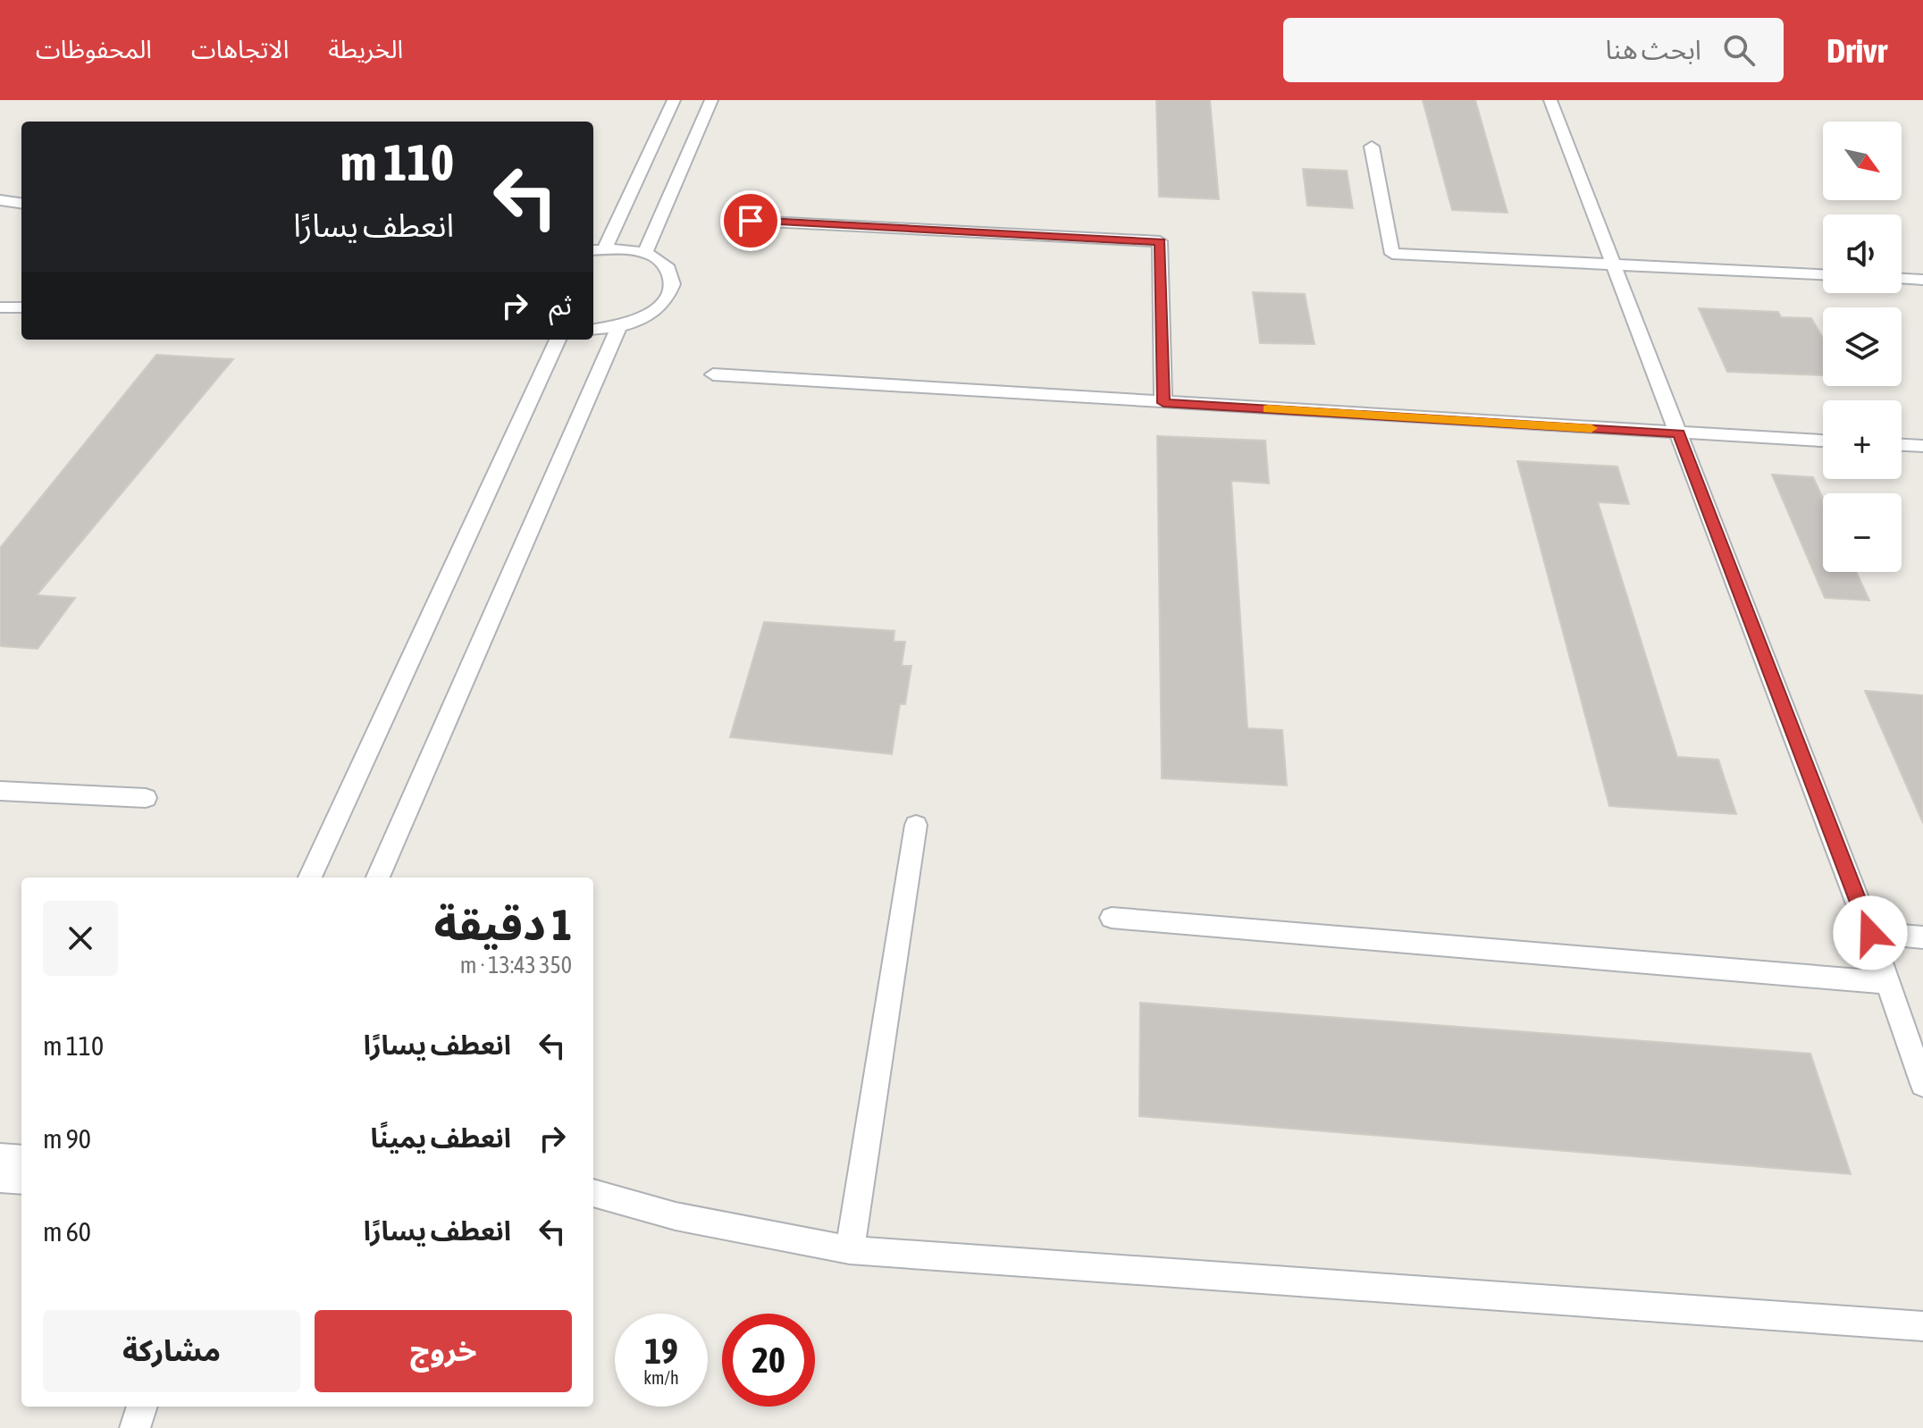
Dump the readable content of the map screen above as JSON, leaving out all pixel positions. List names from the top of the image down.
{
  "north": "bottom right",
  "page": {
    "header": "Drivr",
    "search": "ابحث هنا",
    "nav": ["الخريطة", "الاتجاهات", "المحفوظات"],
    "map_buttons": ["+", "−"],
    "turn": ["110 m", "انعطف يسارًا"],
    "then": "ثم",
    "heading": ["1 دقيقة", "350 m · 13:43"],
    "list": [
      {
        "name": "انعطف يسارًا",
        "value": "110 m"
      },
      {
        "name": "انعطف يمينًا",
        "value": "90 m"
      },
      {
        "name": "انعطف يسارًا",
        "value": "60 m"
      }
    ],
    "buttons": ["خروج", "مشاركة"],
    "speed": "19 km/h",
    "limit": "20"
  }
}
